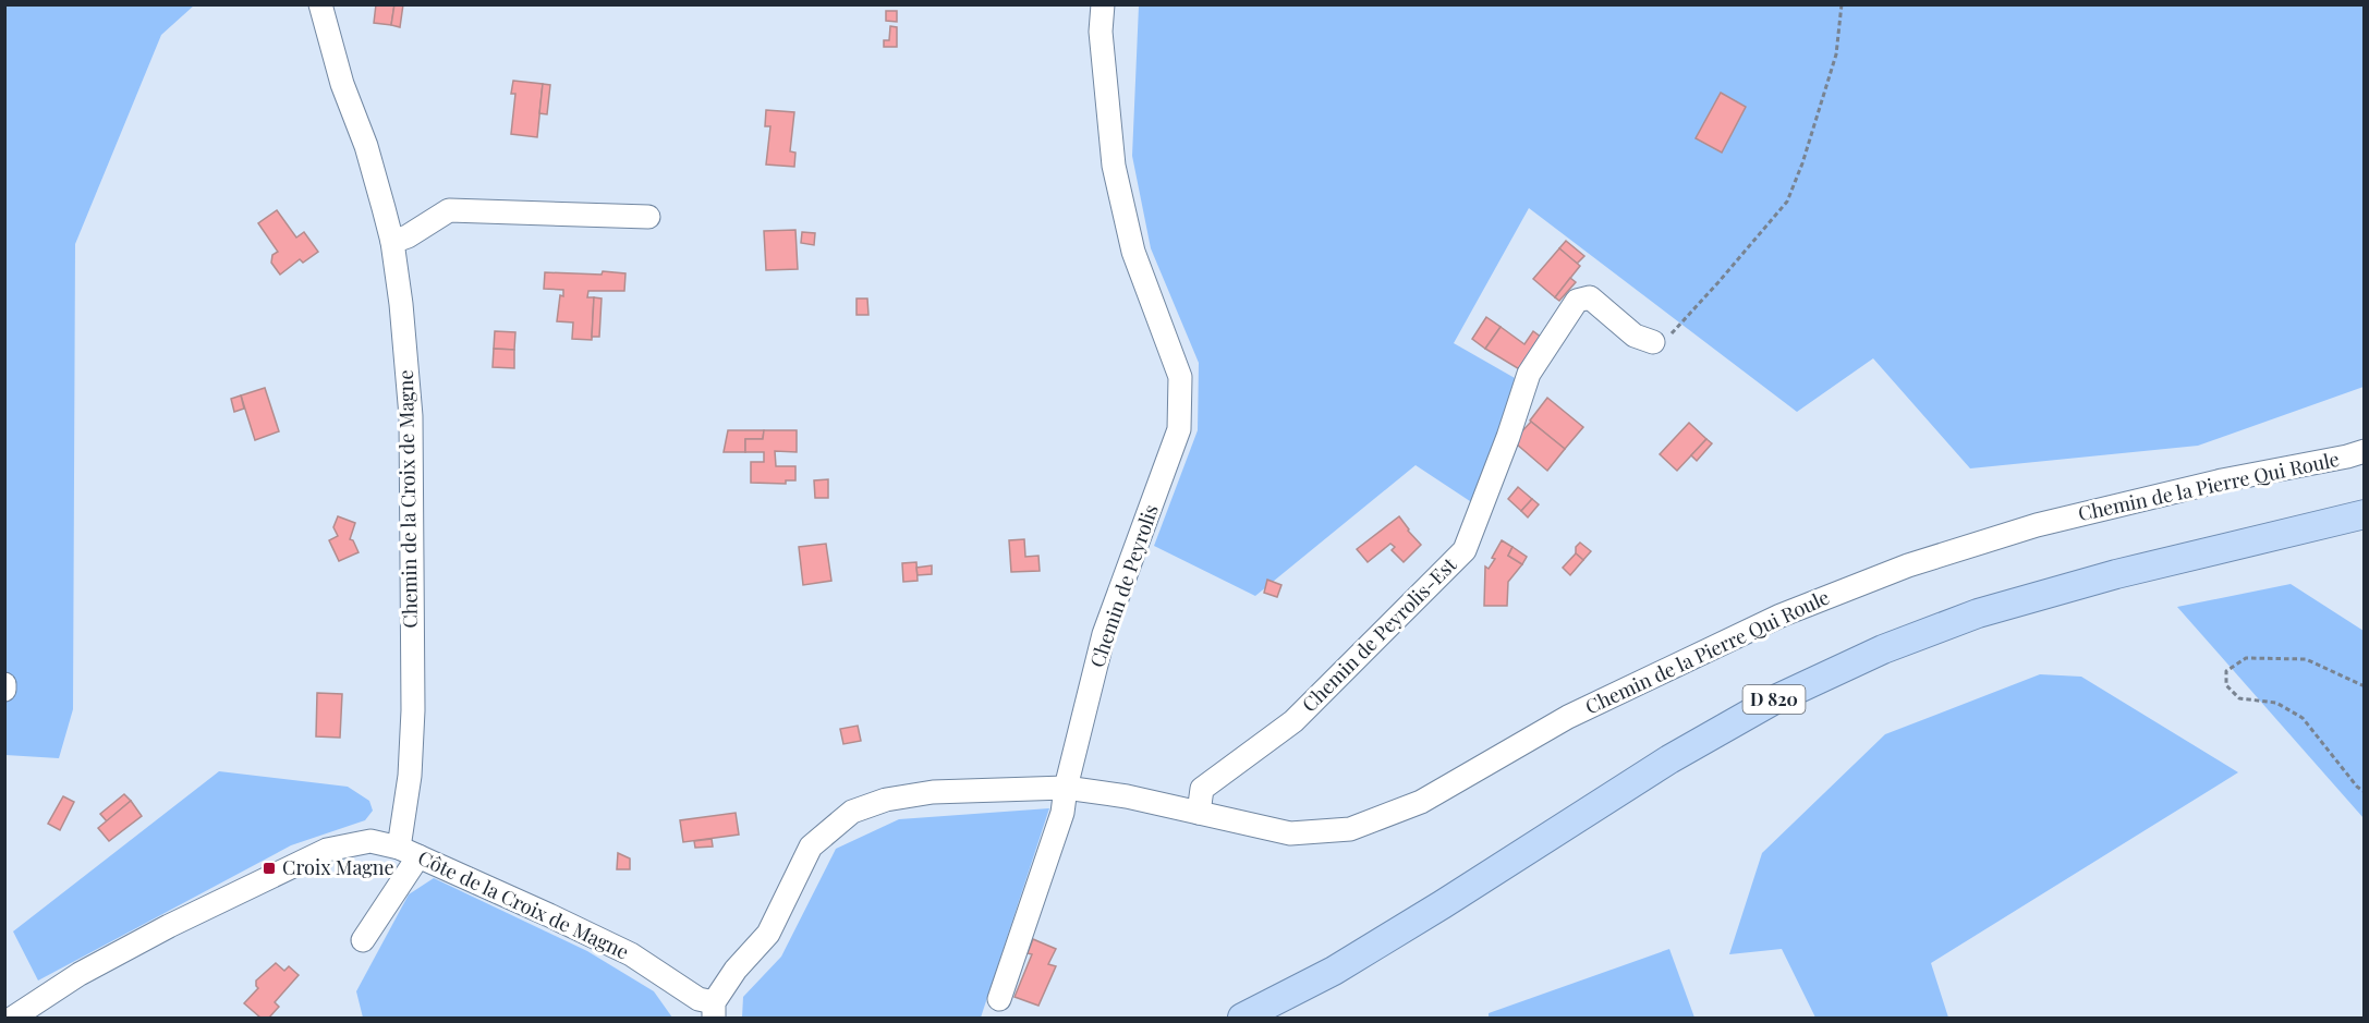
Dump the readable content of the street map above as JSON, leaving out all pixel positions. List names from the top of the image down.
{
  "streets": {
    "main road": ["D 820"],
    "street": [
      "Chemin de la Pierre Qui Roule",
      "Chemin de la Croix de Magne",
      "Chemin de Peyrolis",
      "Chemin de Peyrolis-Est",
      "Côte de la Croix de Magne"
    ]
  },
  "crossings": [
    ["Chemin de la Pierre Qui Roule", "Chemin de Peyrolis"],
    ["Chemin de la Pierre Qui Roule", "Chemin de Peyrolis-Est"],
    ["Chemin de la Croix de Magne", "Côte de la Croix de Magne"]
  ],
  "places": {
    "transit": ["Croix Magne"]
  }
}
